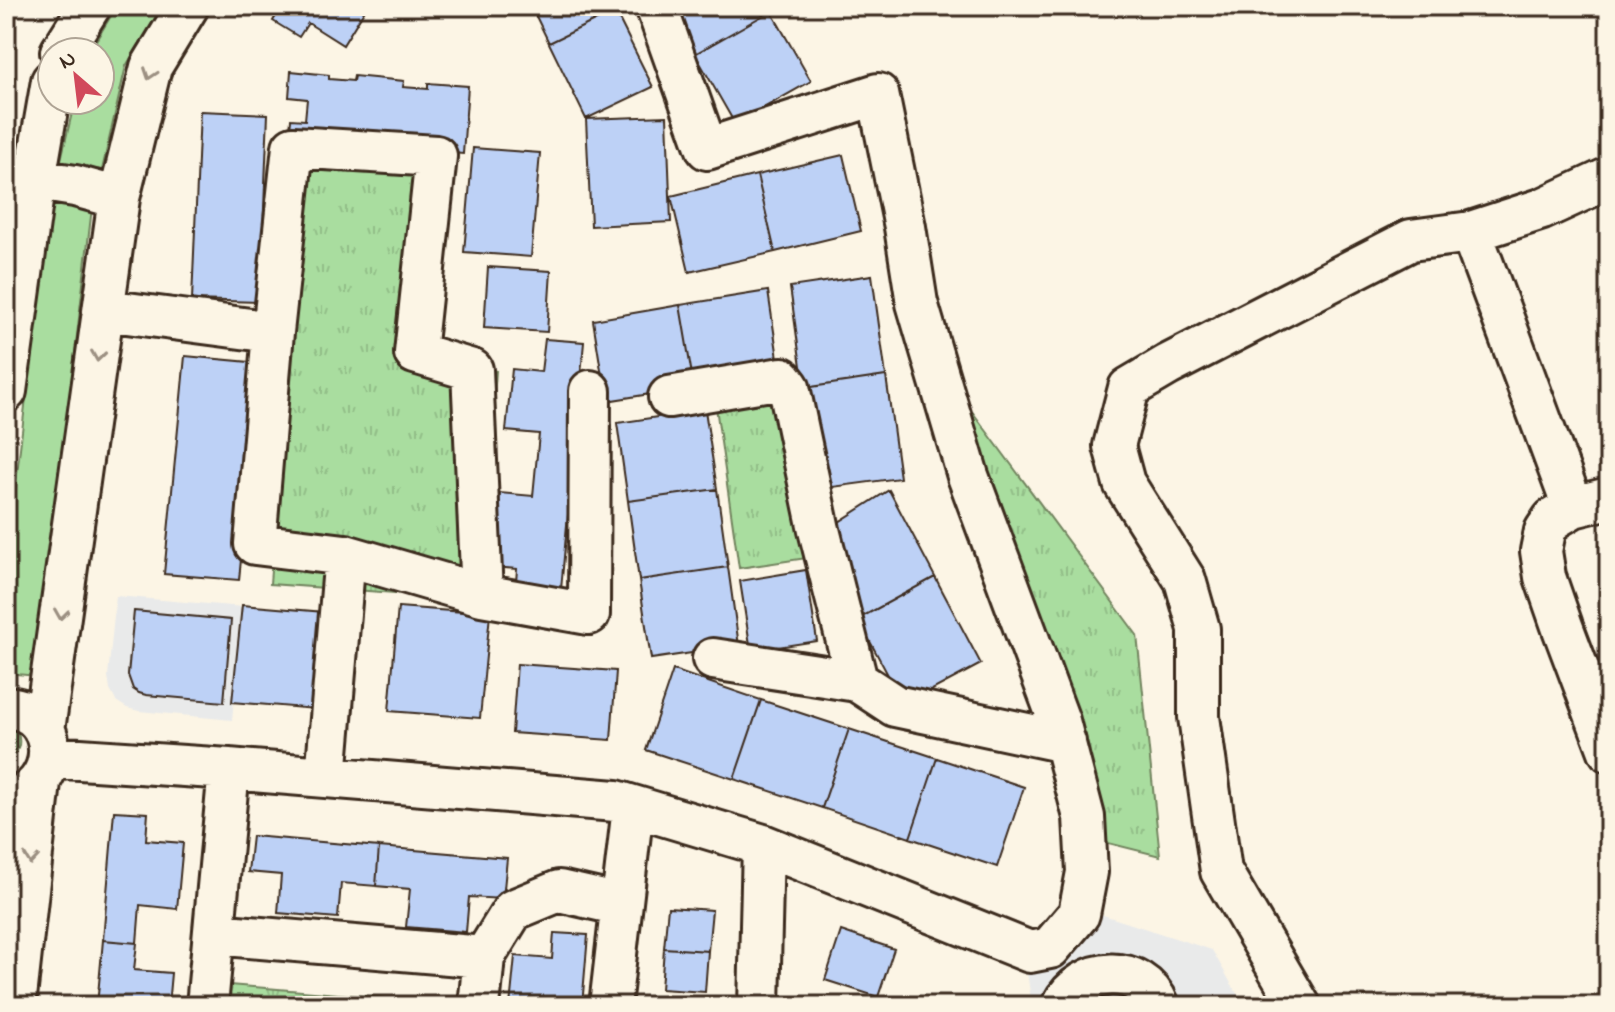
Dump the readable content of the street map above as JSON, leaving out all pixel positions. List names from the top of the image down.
{
  "north": "top left"
}
